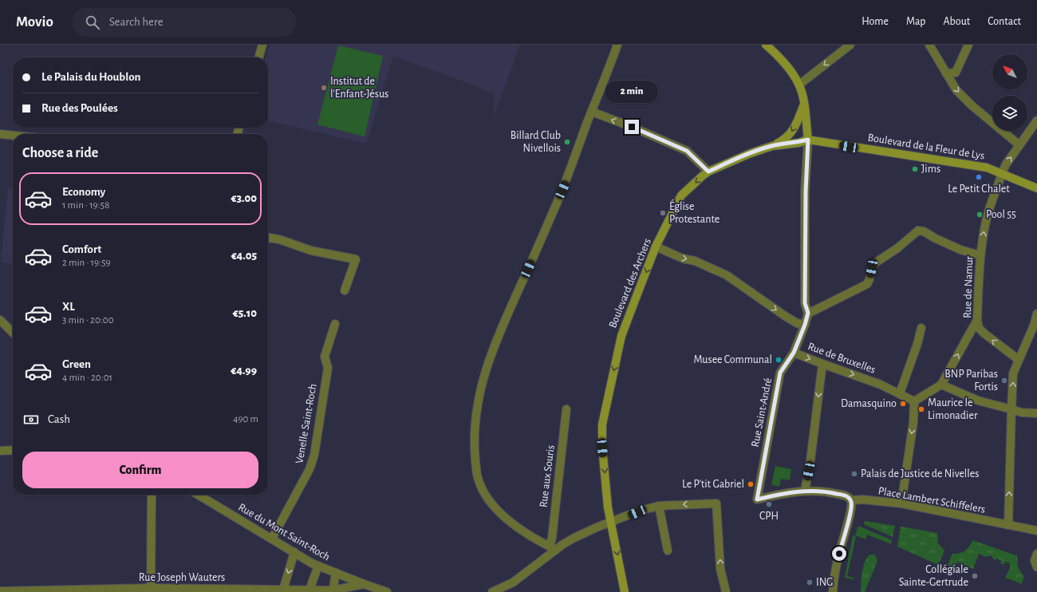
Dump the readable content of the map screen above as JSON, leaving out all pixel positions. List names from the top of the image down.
{
  "streets": {
    "main road": ["Boulevard de la Fleur de Lys", "Boulevard des Archers"],
    "street": [
      "Rue de Namur",
      "Rue de Bruxelles",
      "Rue Saint-André",
      "Venelle Saint-Roch",
      "Rue aux Souris",
      "Place Lambert Schiffelers",
      "Rue du Mont Saint-Roch",
      "Rue Joseph Wauters"
    ]
  },
  "crossings": [
    ["Boulevard de la Fleur de Lys", "Boulevard des Archers"],
    ["Boulevard de la Fleur de Lys", "Rue de Namur"],
    ["Boulevard de la Fleur de Lys", "Rue de Bruxelles"],
    ["Boulevard des Archers", "Rue de Bruxelles"],
    ["Rue de Bruxelles", "Rue Saint-André"],
    ["Venelle Saint-Roch", "Rue du Mont Saint-Roch"],
    ["Rue du Mont Saint-Roch", "Rue Joseph Wauters"]
  ],
  "one_way": ["Boulevard des Archers"],
  "places": [
    "Institut de l'Enfant-Jésus",
    "Billard Club Nivellois",
    "Jims",
    "Le Petit Chalet",
    "Église Protestante",
    "Pool 55",
    "Musee Communal",
    "BNP Paribas Fortis",
    "Damasquino",
    "Maurice le Limonadier",
    "Palais de Justice de Nivelles",
    "Le P'tit Gabriel",
    "CPH",
    "Collégiale Sainte-Gertrude",
    "ING"
  ],
  "north": "top left",
  "page": {
    "header": "Movio",
    "search": "Search here",
    "nav": [
      "Home",
      "Map",
      "About",
      "Contact"
    ],
    "banner": ["Le Palais du Houblon", "Rue des Poulées"],
    "bubble": "2 min",
    "heading": "Choose a ride",
    "list": [
      {
        "name": "Economy",
        "note": "1 min · 19:58",
        "value": "€3.00"
      },
      {
        "name": "Comfort",
        "note": "2 min · 19:59",
        "value": "€4.05"
      },
      {
        "name": "XL",
        "note": "3 min · 20:00",
        "value": "€5.10"
      },
      {
        "name": "Green",
        "note": "4 min · 20:01",
        "value": "€4.99"
      }
    ],
    "pay": ["Cash", "490 m"],
    "buttons": "Confirm"
  }
}
